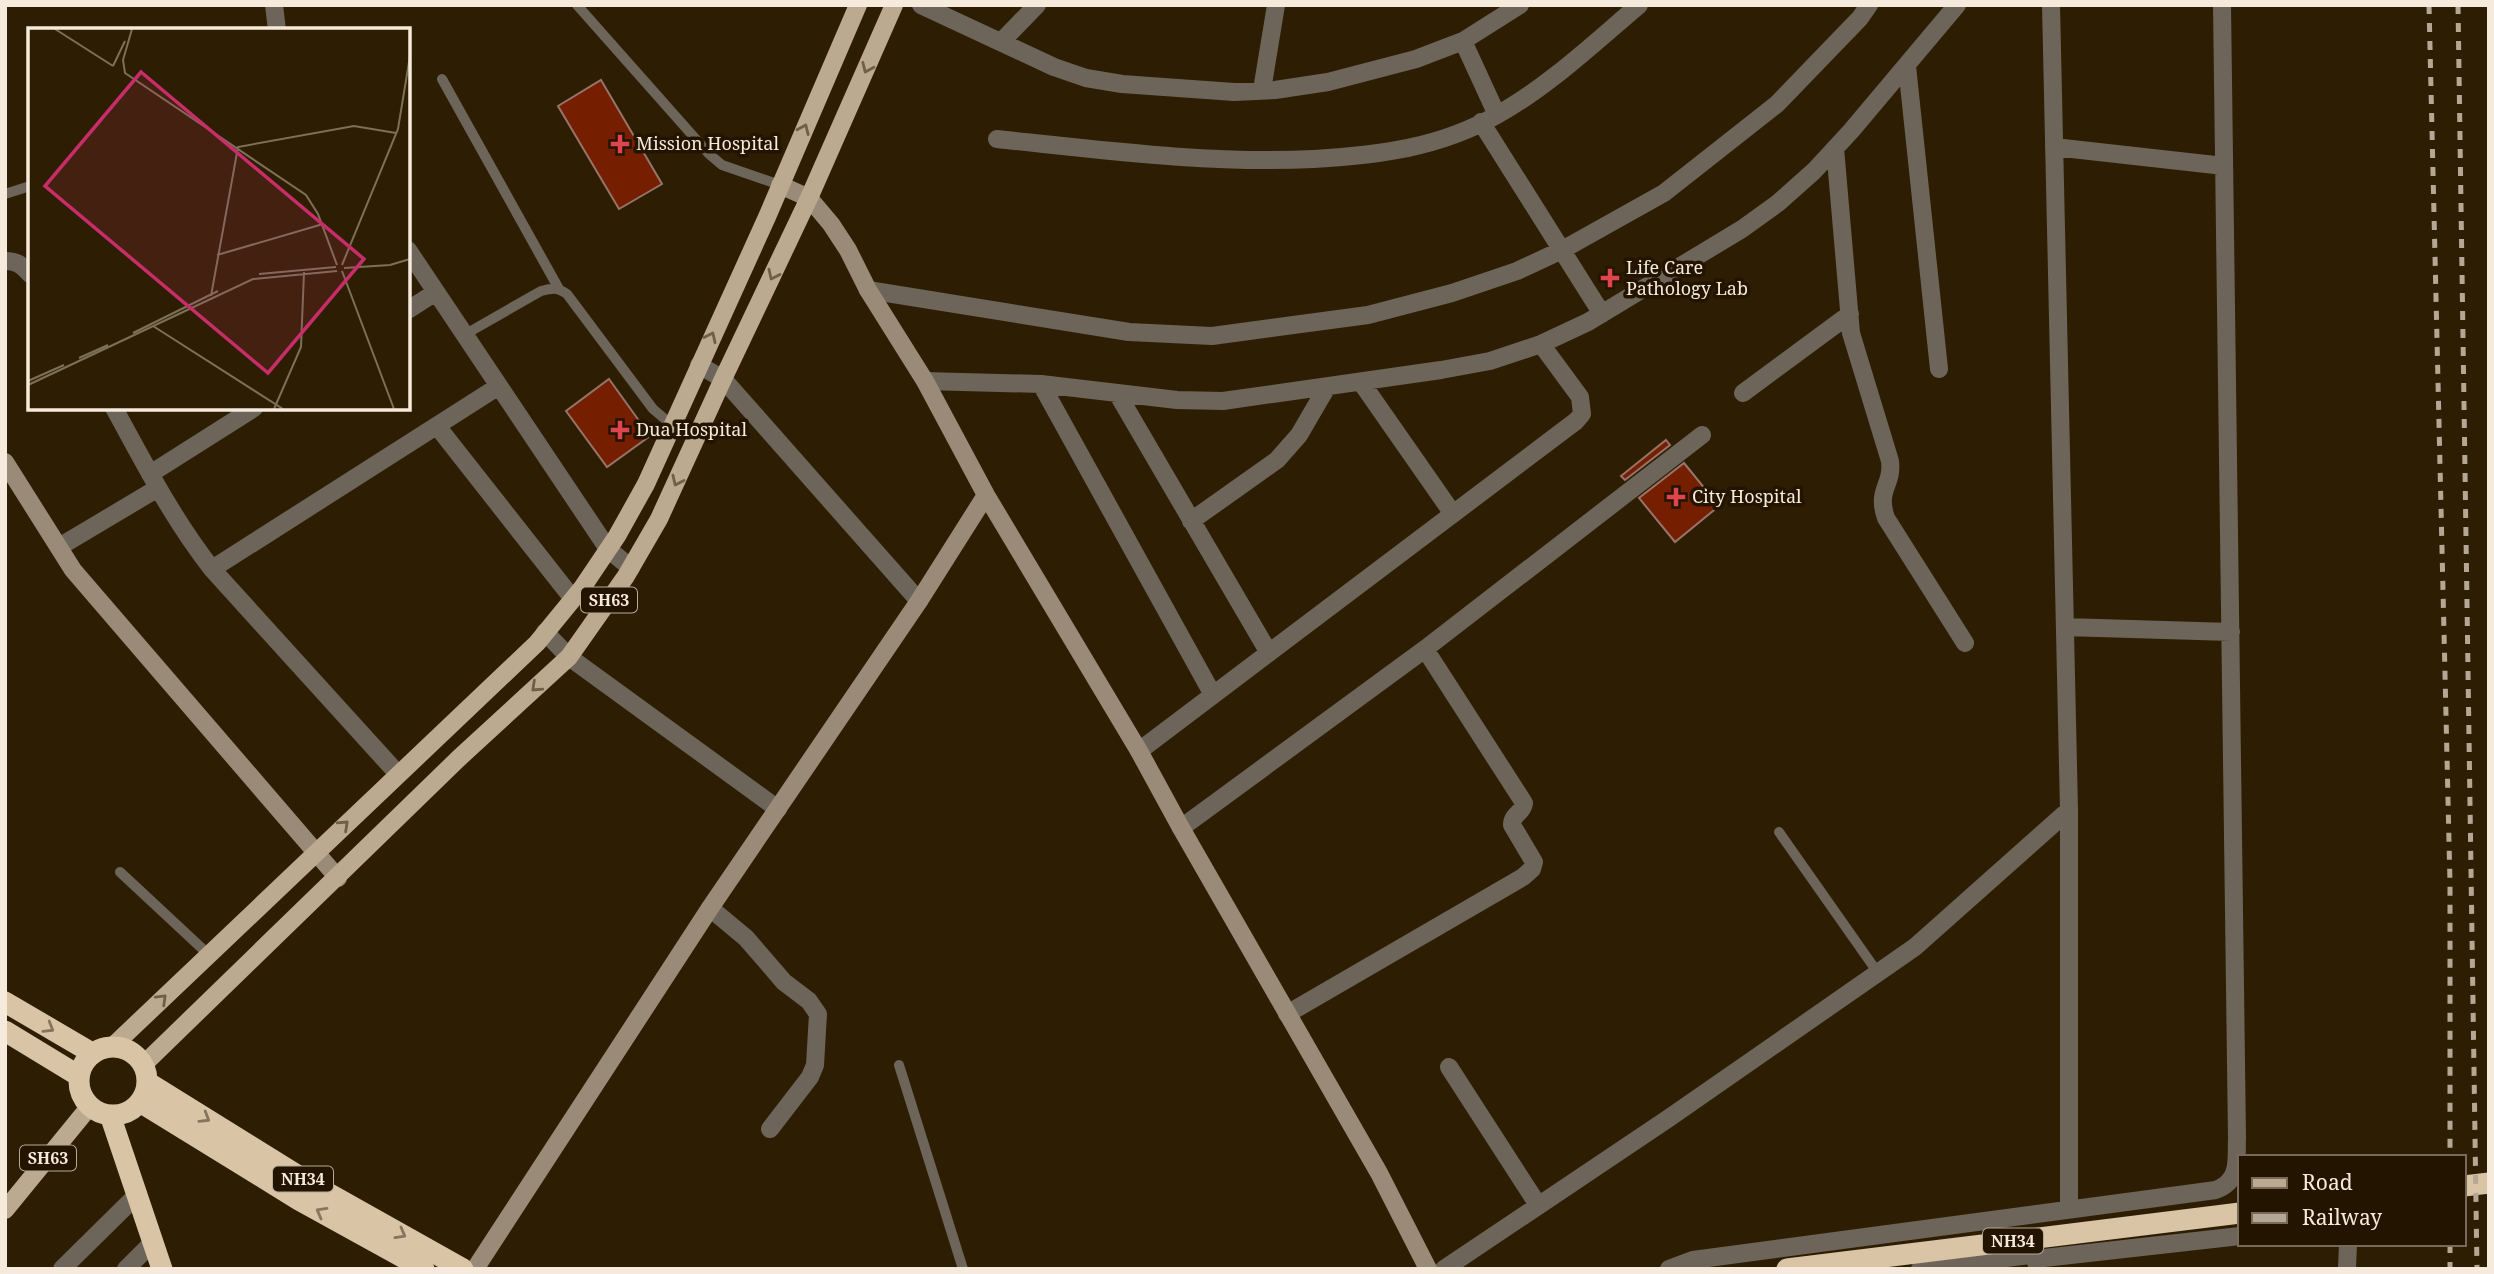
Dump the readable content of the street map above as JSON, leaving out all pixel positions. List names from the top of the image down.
{
  "streets": {
    "highway": ["NH34"],
    "main road": ["SH63"]
  },
  "crossings": [
    ["SH63", "NH34"]
  ],
  "places": {
    "health": [
      "Mission Hospital",
      "Life Care Pathology Lab",
      "Dua Hospital",
      "City Hospital"
    ]
  },
  "legend": ["Road", "Railway"]
}
